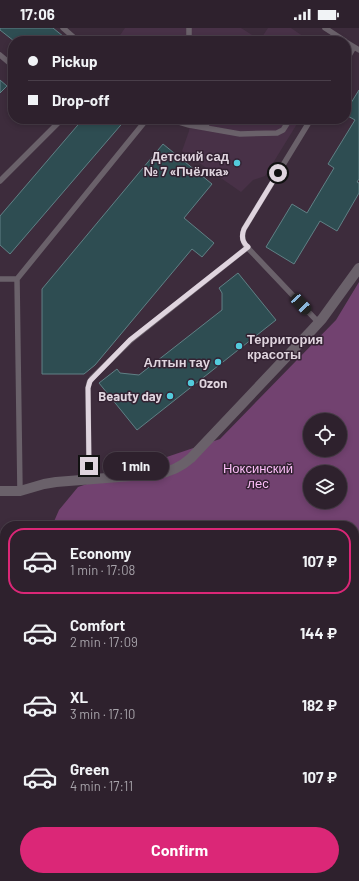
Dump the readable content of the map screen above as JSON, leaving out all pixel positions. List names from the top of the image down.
{
  "parks": ["Ноксинский лес"],
  "places": [
    "Детский сад № 7 «Пчёлка»",
    "Территория красоты",
    "Алтын тау",
    "Ozon",
    "Beauty day"
  ],
  "page": {
    "status": "17:06",
    "banner": ["Pickup", "Drop-off"],
    "bubble": "1 min",
    "list": [
      {
        "name": "Economy",
        "note": "1 min · 17:08",
        "value": "107 ₽"
      },
      {
        "name": "Comfort",
        "note": "2 min · 17:09",
        "value": "144 ₽"
      },
      {
        "name": "XL",
        "note": "3 min · 17:10",
        "value": "182 ₽"
      },
      {
        "name": "Green",
        "note": "4 min · 17:11",
        "value": "107 ₽"
      }
    ],
    "buttons": "Confirm"
  }
}
